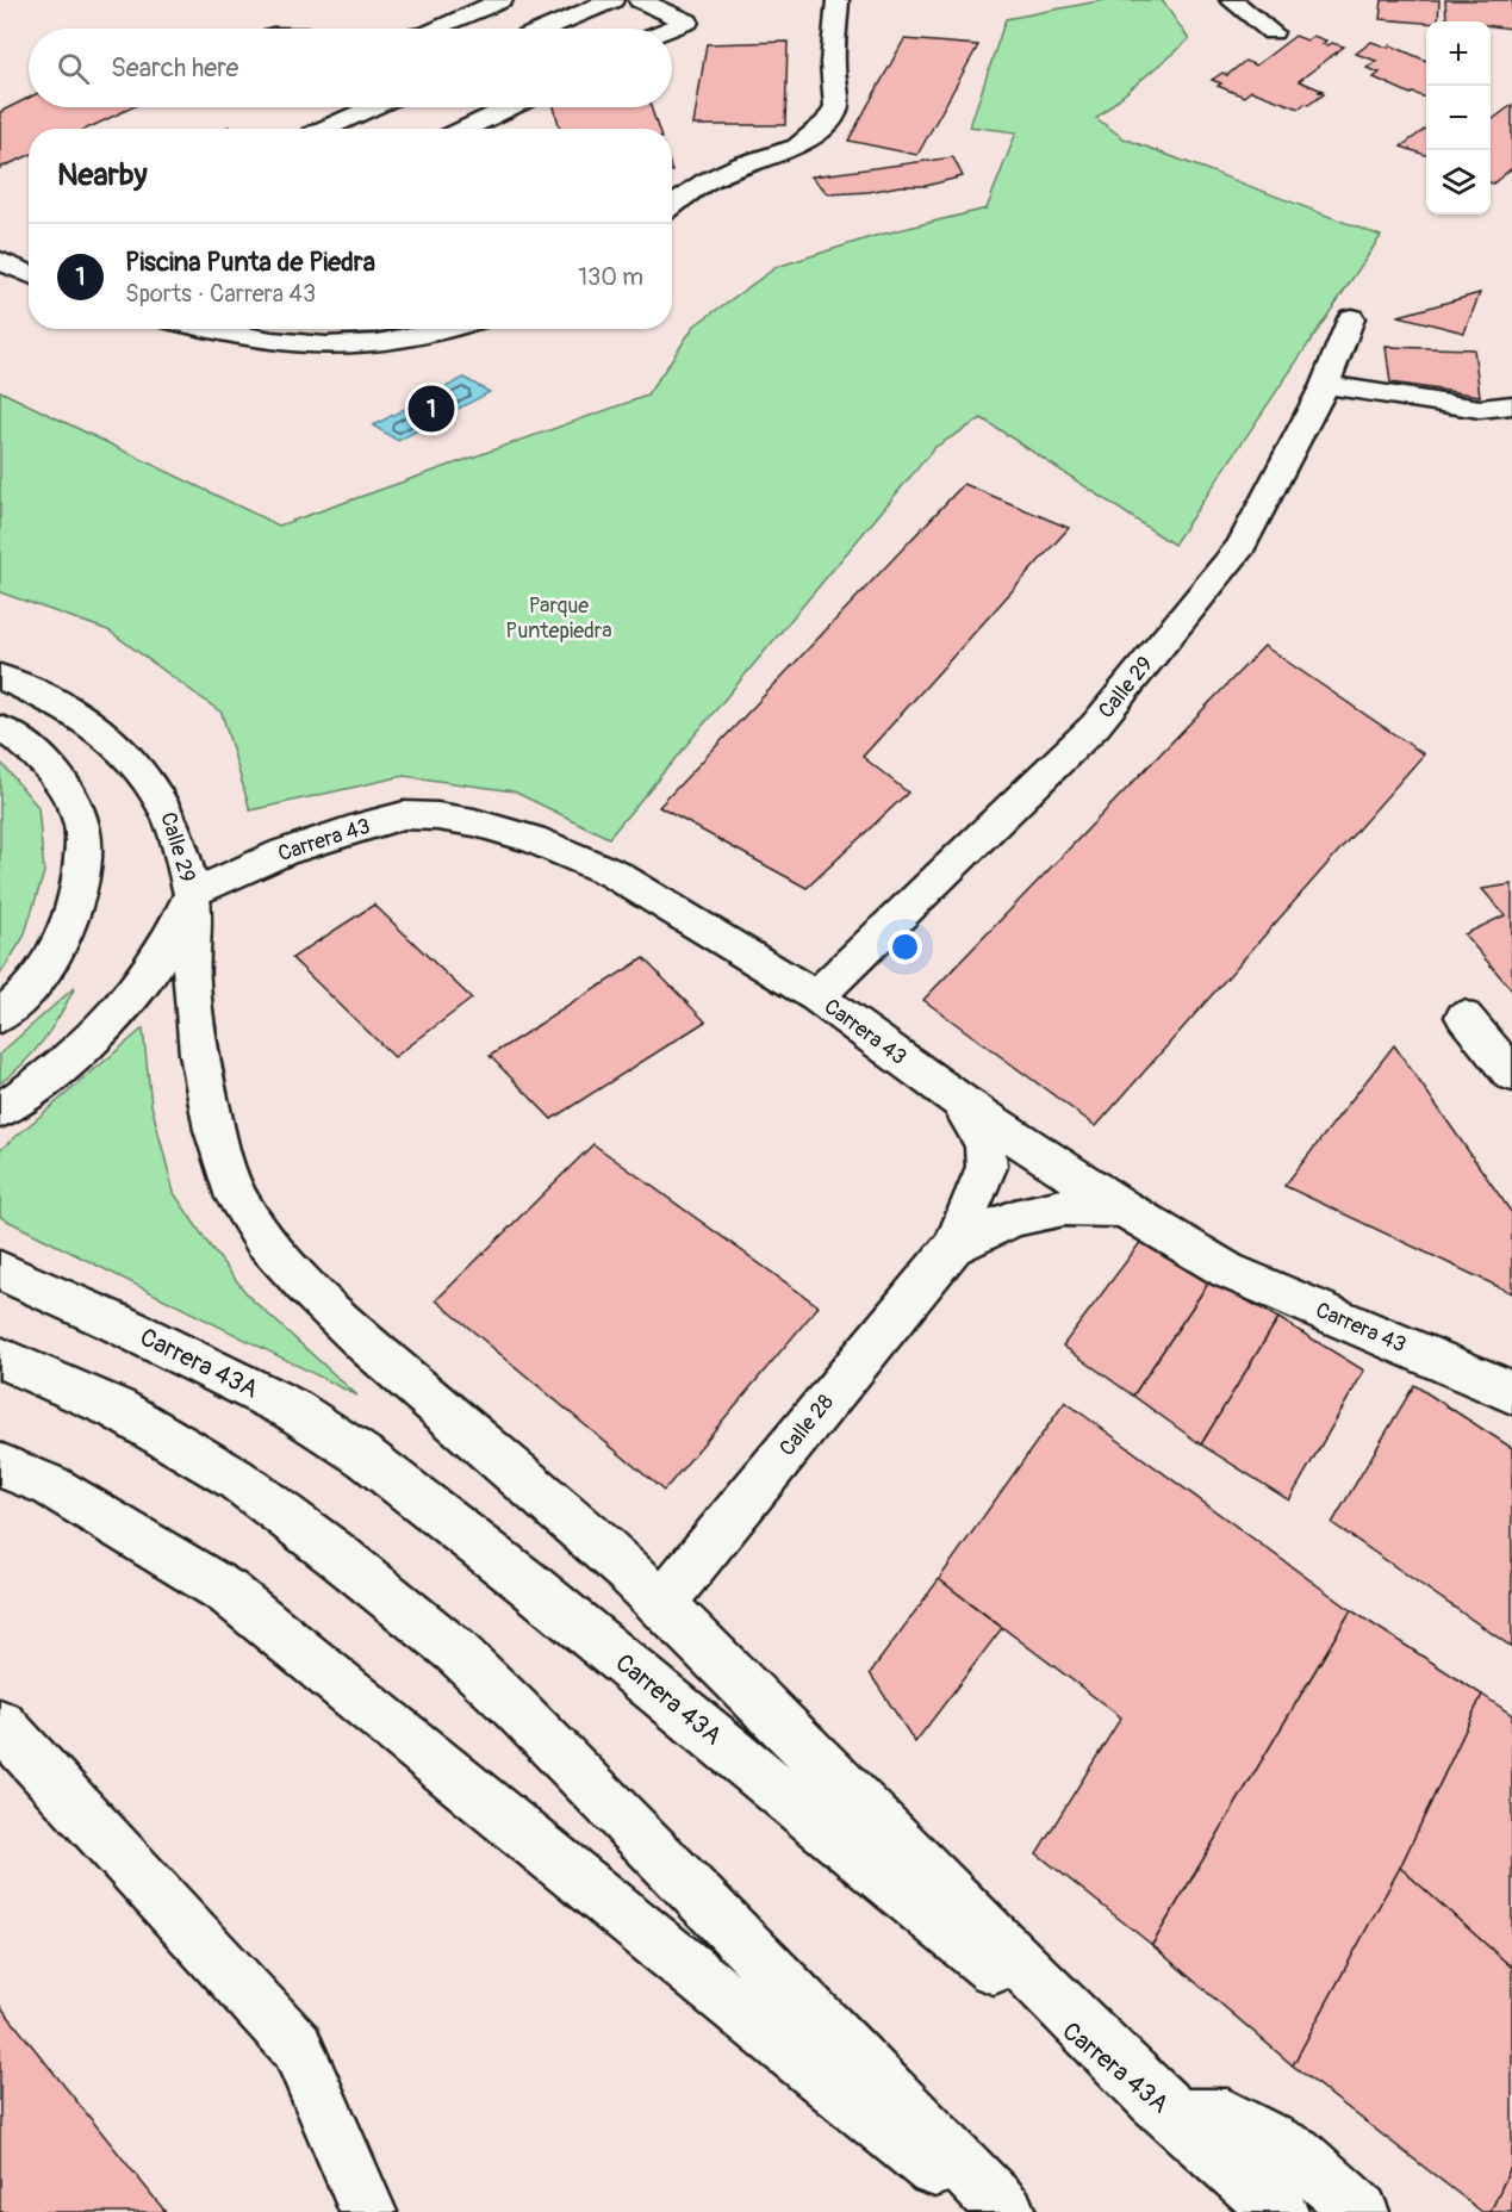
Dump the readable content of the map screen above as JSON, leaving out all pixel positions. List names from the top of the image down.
{
  "streets": {
    "main road": [
      "Calle 29",
      "Carrera 43",
      "Carrera 43A",
      "Calle 28"
    ]
  },
  "crossings": [
    ["Calle 29", "Carrera 43"],
    ["Carrera 43", "Calle 28"]
  ],
  "parks": ["Parque Puntepiedra"],
  "page": {
    "map_buttons": ["+", "−"],
    "search": "Search here",
    "heading": "Nearby",
    "list": [
      {
        "mark": "1",
        "name": "Piscina Punta de Piedra",
        "note": "Sports · Carrera 43",
        "value": "130 m"
      }
    ],
    "pins": "1"
  }
}
